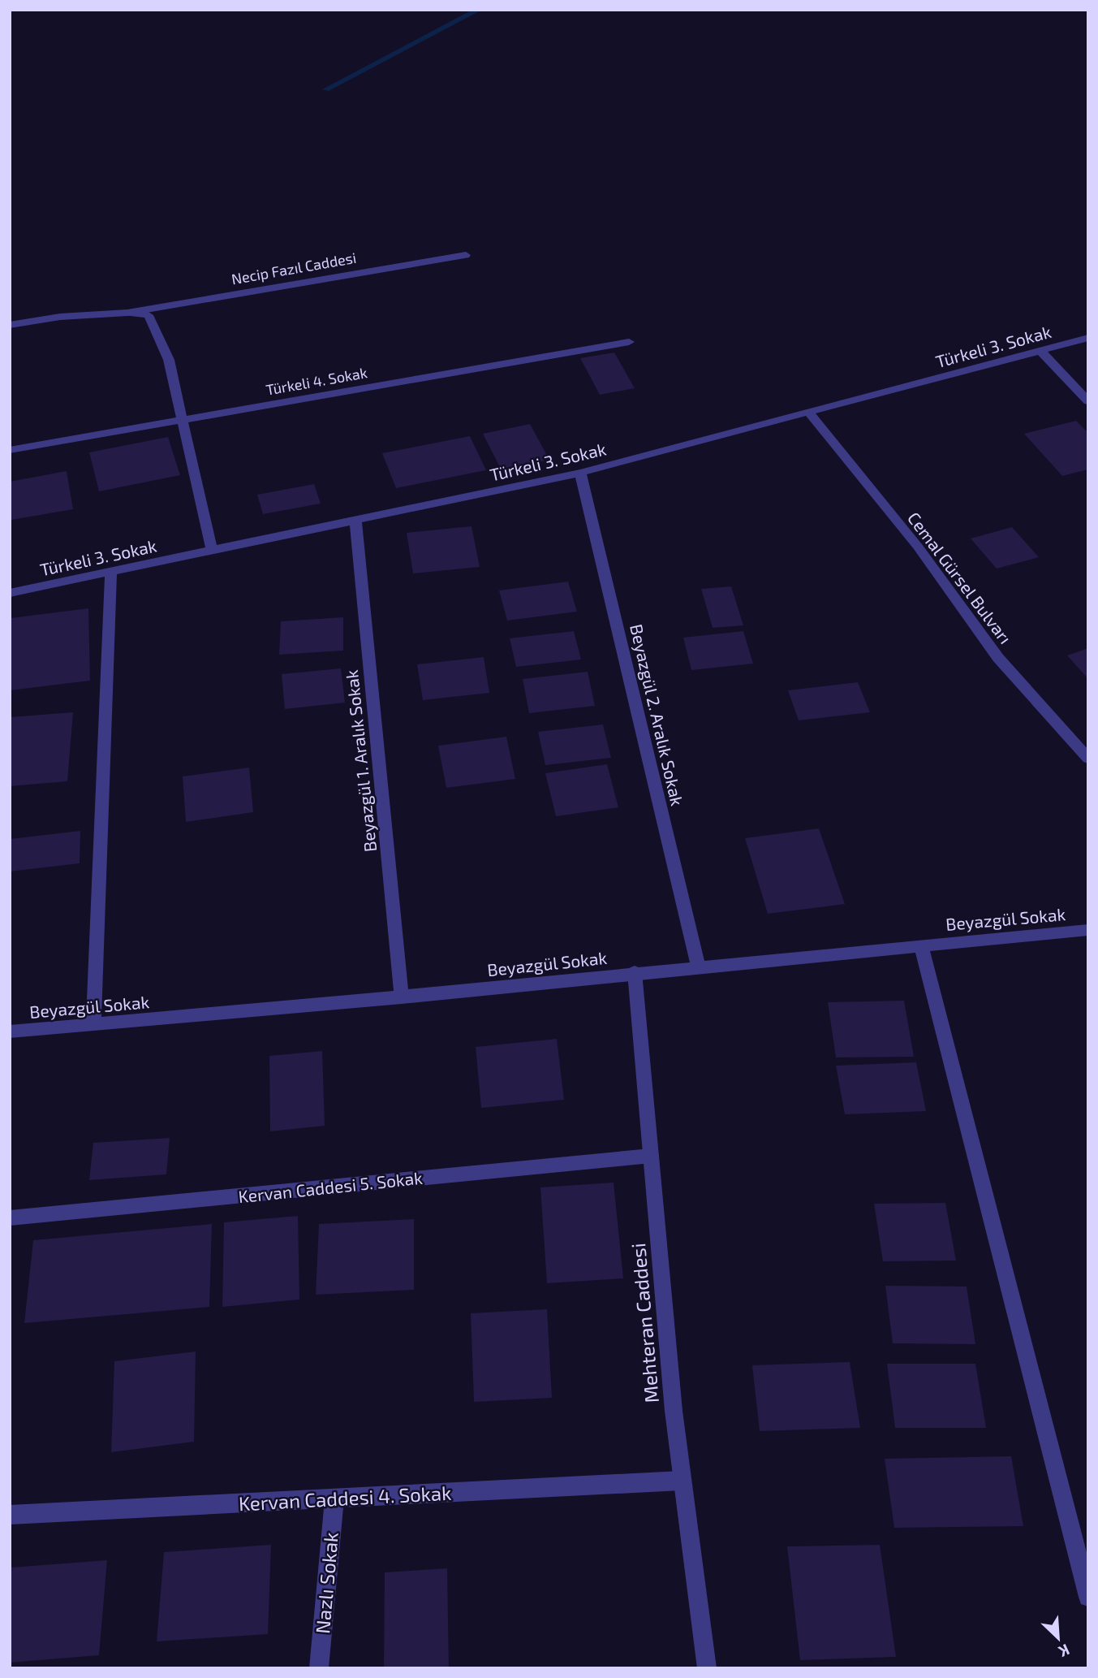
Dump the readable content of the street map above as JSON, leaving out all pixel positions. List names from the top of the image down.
{
  "streets": {
    "street": [
      "Necip Fazıl Caddesi",
      "Türkeli 3. Sokak",
      "Türkeli 4. Sokak",
      "Cemal Gürsel Bulvarı",
      "Beyazgül 2. Aralık Sokak",
      "Beyazgül 1. Aralık Sokak",
      "Beyazgül Sokak",
      "Kervan Caddesi 5. Sokak",
      "Mehteran Caddesi",
      "Kervan Caddesi 4. Sokak",
      "Nazlı Sokak"
    ]
  },
  "crossings": [
    ["Necip Fazıl Caddesi", "Türkeli 3. Sokak"],
    ["Necip Fazıl Caddesi", "Türkeli 4. Sokak"],
    ["Türkeli 3. Sokak", "Cemal Gürsel Bulvarı"],
    ["Türkeli 3. Sokak", "Beyazgül 2. Aralık Sokak"],
    ["Türkeli 3. Sokak", "Beyazgül 1. Aralık Sokak"],
    ["Beyazgül 2. Aralık Sokak", "Beyazgül Sokak"],
    ["Beyazgül 1. Aralık Sokak", "Beyazgül Sokak"],
    ["Beyazgül Sokak", "Mehteran Caddesi"],
    ["Kervan Caddesi 5. Sokak", "Mehteran Caddesi"],
    ["Mehteran Caddesi", "Kervan Caddesi 4. Sokak"],
    ["Kervan Caddesi 4. Sokak", "Nazlı Sokak"]
  ],
  "north": "bottom right"
}
